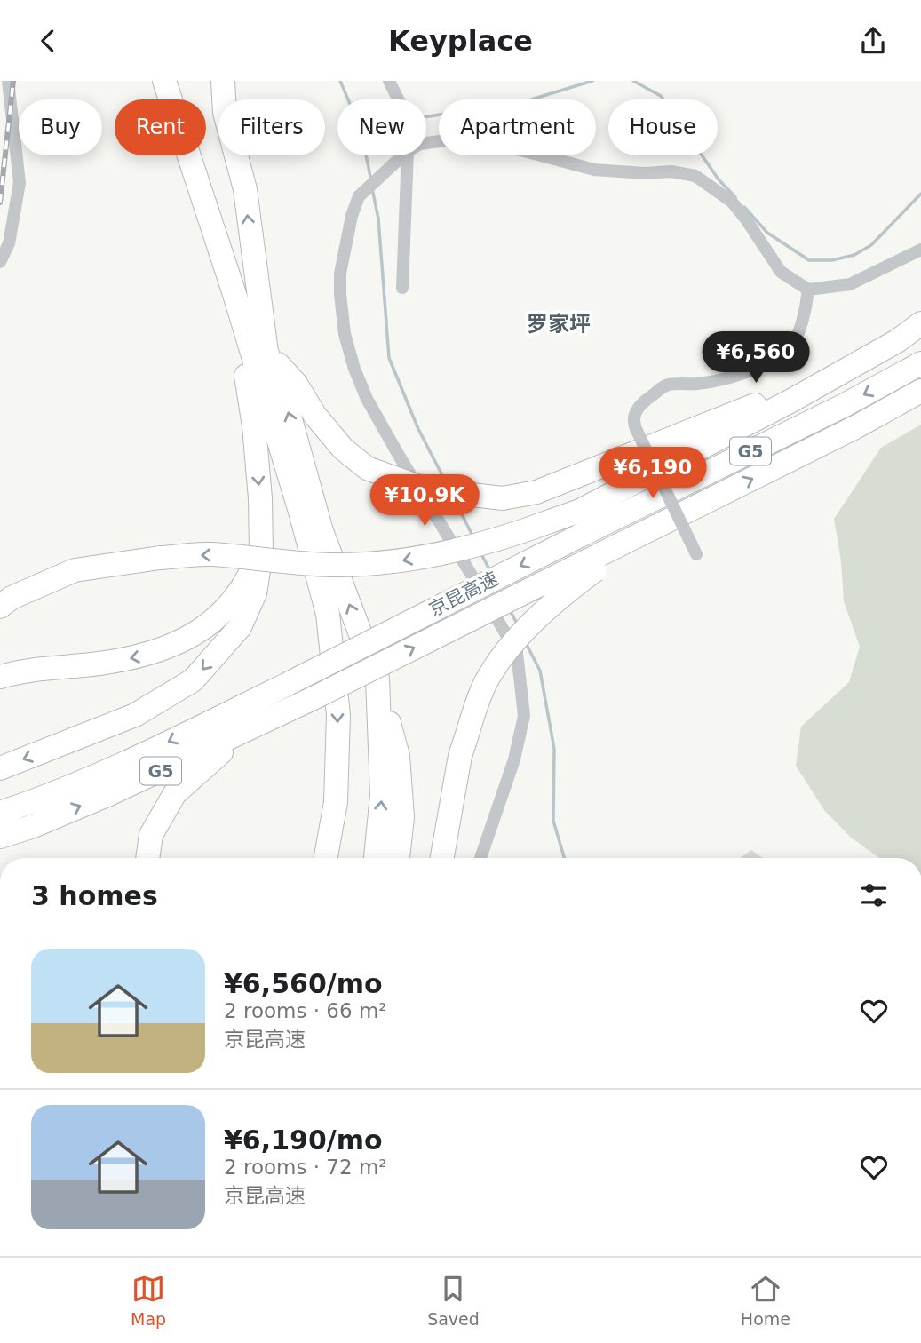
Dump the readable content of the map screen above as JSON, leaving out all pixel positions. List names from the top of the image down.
{
  "streets": {
    "highway": ["G5", "京昆高速"]
  },
  "districts": ["罗家坪"],
  "page": {
    "header": "Keyplace",
    "chip": [
      "Buy",
      "Rent",
      "Filters",
      "New",
      "Apartment",
      "House"
    ],
    "price": ["¥6,560", "¥6,190", "¥10.9K"],
    "heading": "3 homes",
    "list": [
      {
        "name": "¥6,560/mo",
        "note": "2 rooms · 66 m² · 京昆高速"
      },
      {
        "name": "¥6,190/mo",
        "note": "2 rooms · 72 m² · 京昆高速"
      }
    ],
    "tabs": ["Map", "Saved", "Home"]
  }
}
